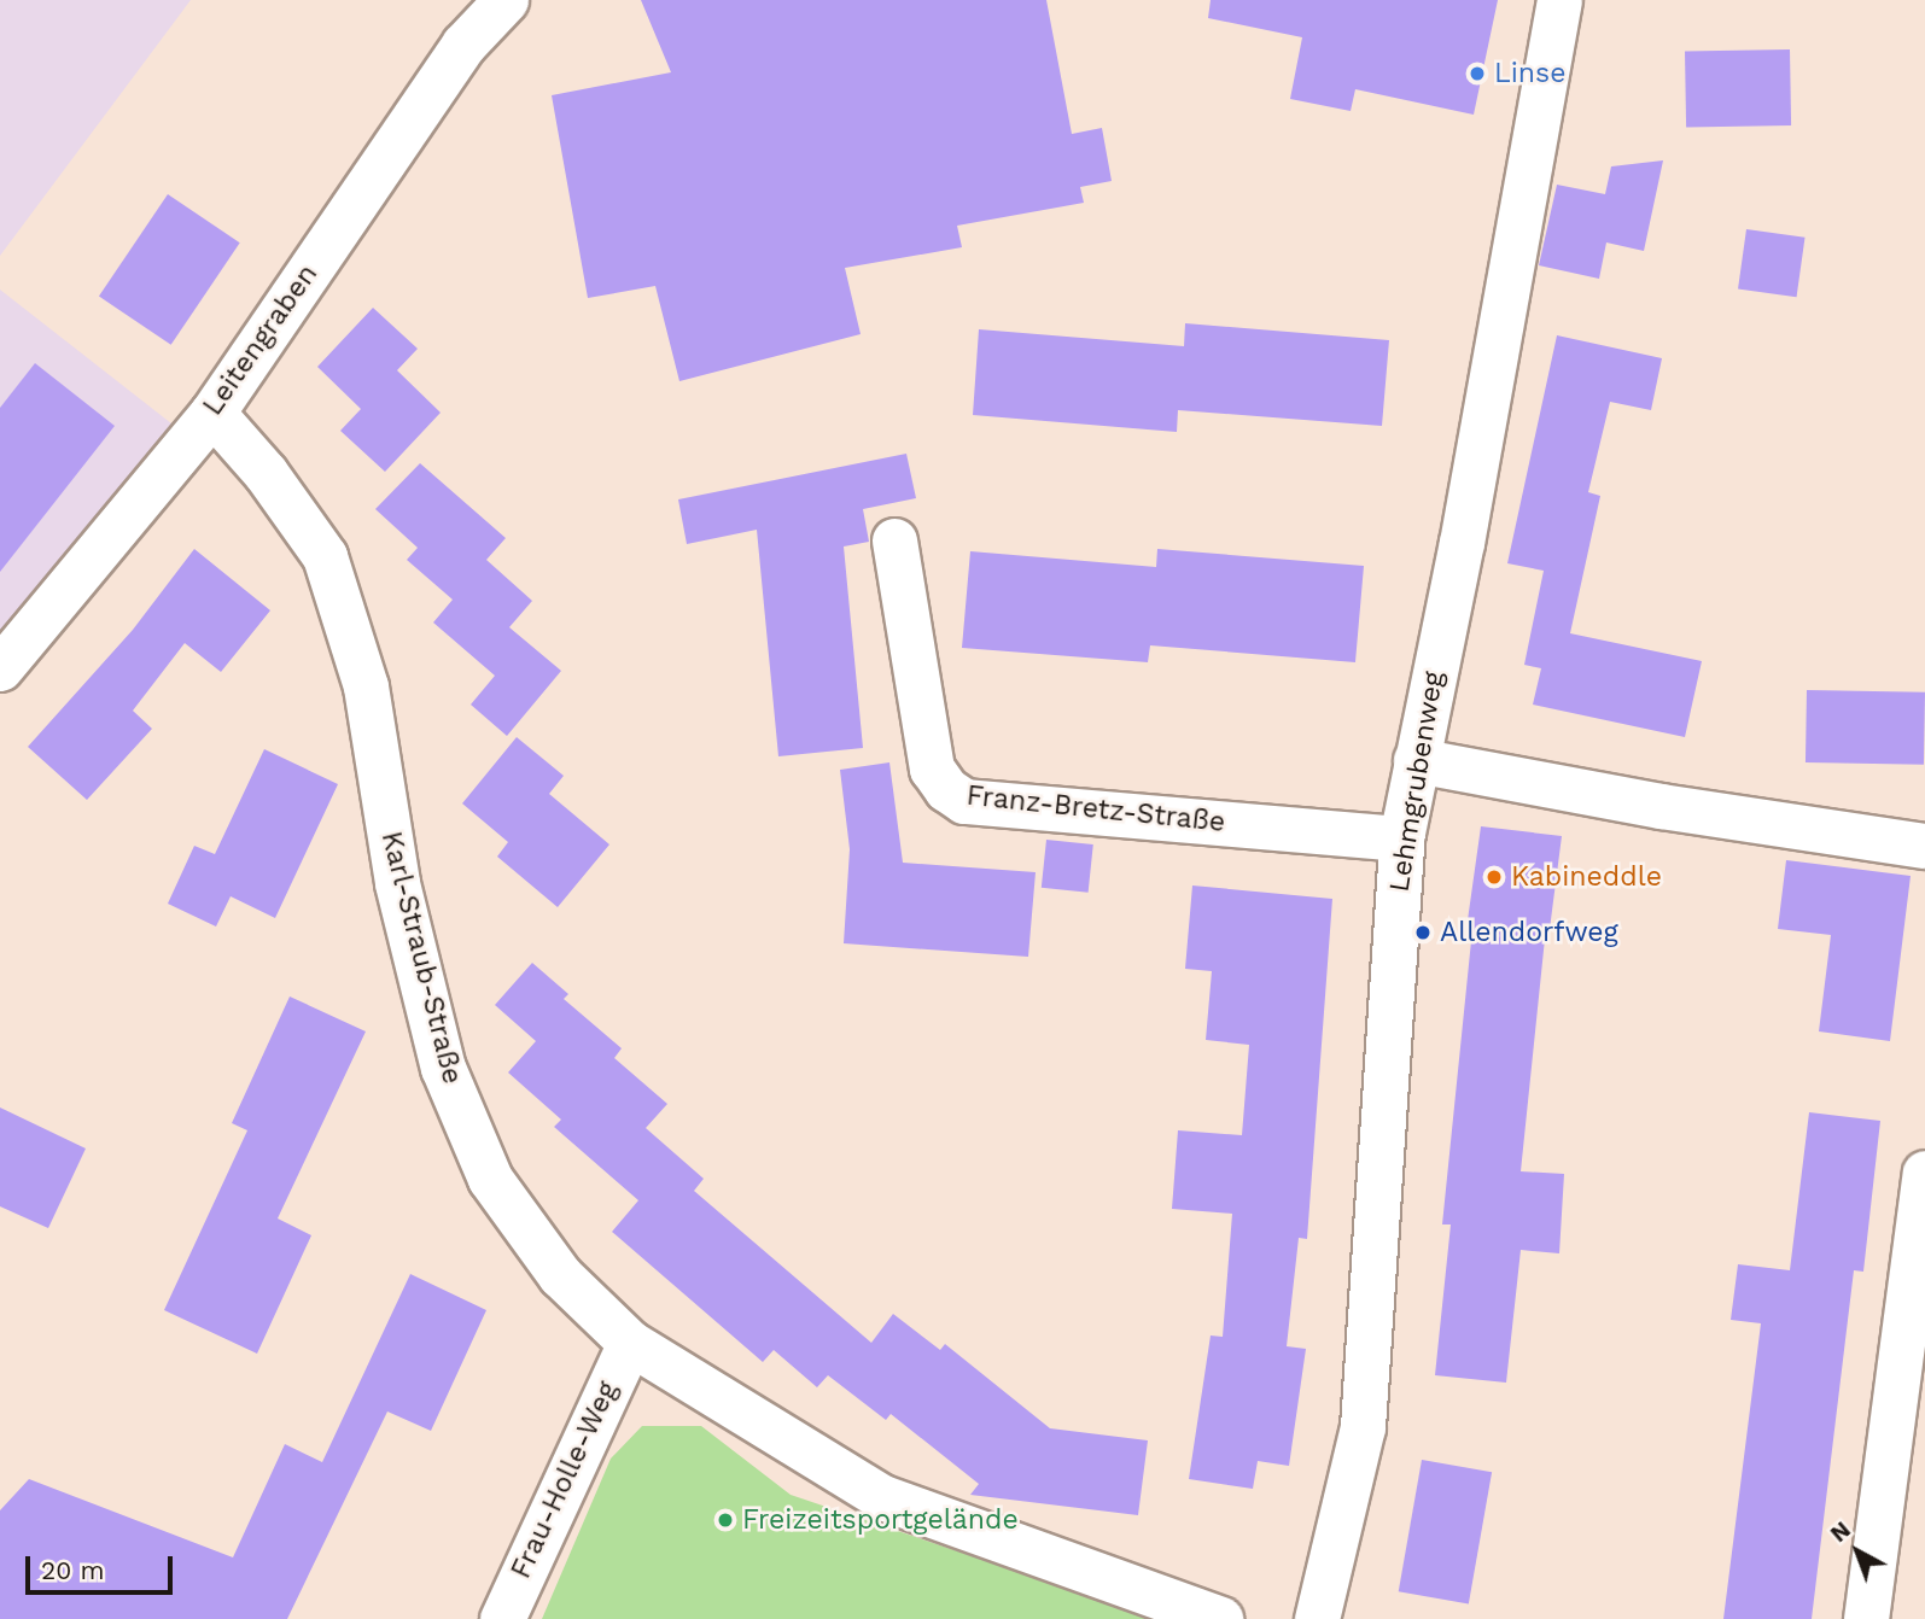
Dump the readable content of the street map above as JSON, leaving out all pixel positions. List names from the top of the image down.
{
  "streets": {
    "street": [
      "Leitengraben",
      "Lehmgrubenweg",
      "Franz-Bretz-Straße",
      "Karl-Straub-Straße",
      "Frau-Holle-Weg"
    ]
  },
  "crossings": [
    ["Leitengraben", "Karl-Straub-Straße"],
    ["Lehmgrubenweg", "Franz-Bretz-Straße"],
    ["Karl-Straub-Straße", "Frau-Holle-Weg"]
  ],
  "places": [
    "Linse",
    "Kabineddle",
    "Allendorfweg",
    "Freizeitsportgelände"
  ],
  "scale_bar": "20 m",
  "north": "top left"
}
